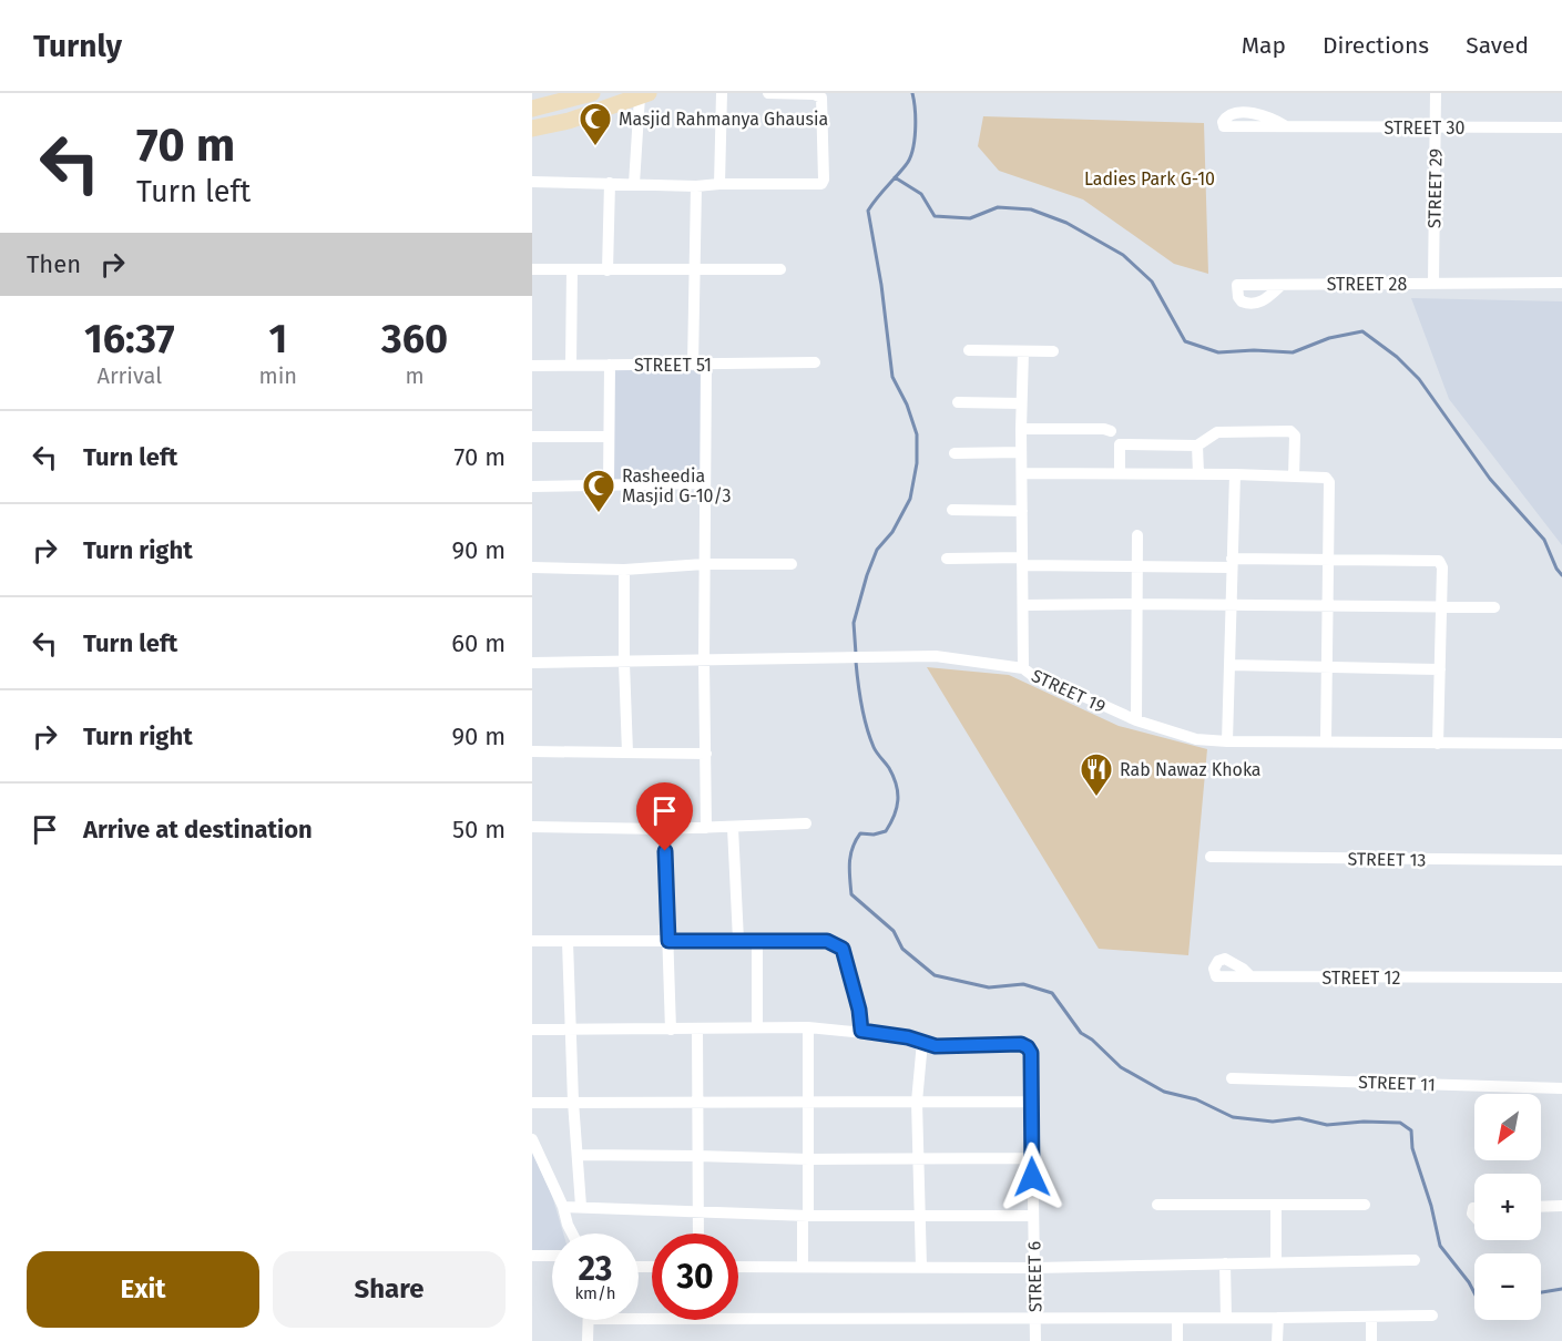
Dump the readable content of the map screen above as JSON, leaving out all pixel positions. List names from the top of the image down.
{
  "streets": {
    "street": [
      "STREET 30",
      "STREET 29",
      "STREET 28",
      "STREET 51",
      "STREET 19",
      "STREET 13",
      "STREET 12",
      "STREET 11",
      "STREET 6"
    ]
  },
  "crossings": [
    ["STREET 30", "STREET 29"],
    ["STREET 29", "STREET 28"]
  ],
  "parks": ["Ladies Park G-10"],
  "places": {
    "mosque": ["Masjid Rahmanya Ghausia", "Rasheedia Masjid G-10/3"],
    "restaurant": ["Rab Nawaz Khoka"]
  },
  "north": "bottom left",
  "page": {
    "header": "Turnly",
    "nav": ["Map", "Directions", "Saved"],
    "turn": ["70 m", "Turn left"],
    "then": "Then",
    "eta": [
      "16:37",
      "Arrival",
      "1",
      "min",
      "360",
      "m"
    ],
    "list": [
      {
        "name": "Turn left",
        "value": "70 m"
      },
      {
        "name": "Turn right",
        "value": "90 m"
      },
      {
        "name": "Turn left",
        "value": "60 m"
      },
      {
        "name": "Turn right",
        "value": "90 m"
      },
      {
        "name": "Arrive at destination",
        "value": "50 m"
      }
    ],
    "map_buttons": ["+", "−"],
    "speed": "23 km/h",
    "limit": "30",
    "buttons": ["Exit", "Share"]
  }
}
